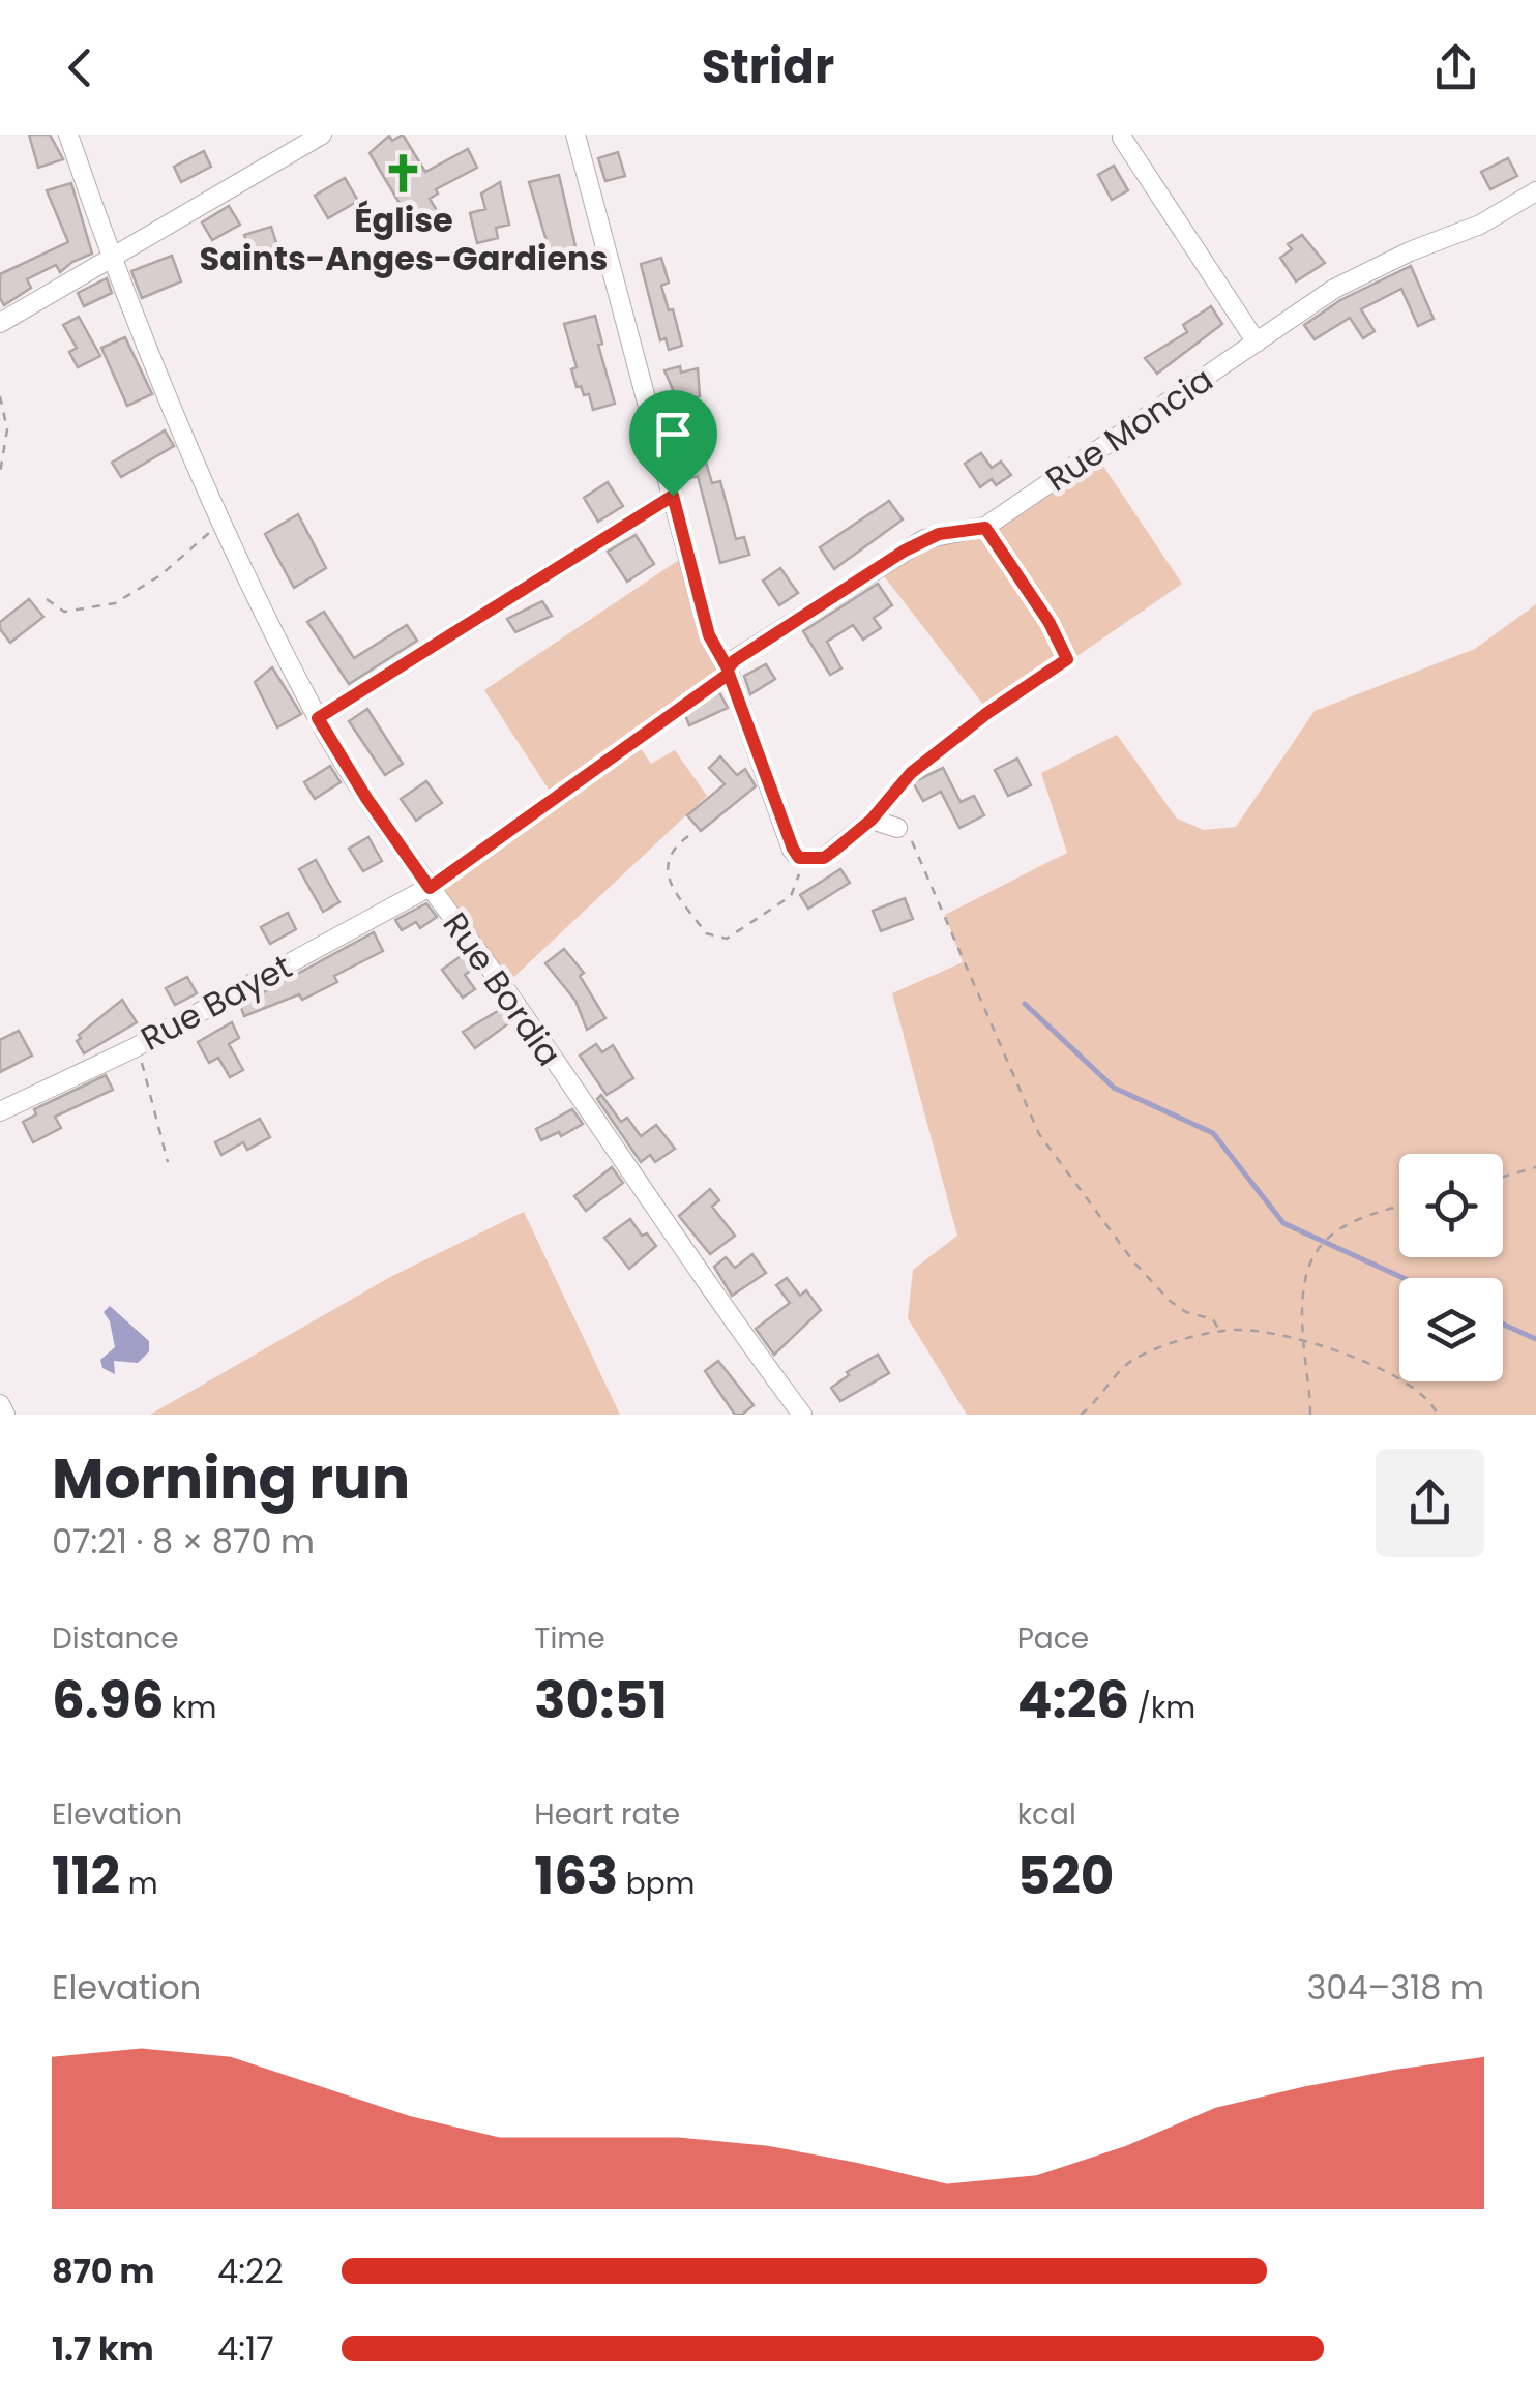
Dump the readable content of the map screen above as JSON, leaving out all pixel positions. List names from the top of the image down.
{
  "streets": {
    "street": ["Rue Moncia", "Rue Bordia", "Rue Bayet"]
  },
  "crossings": [
    ["Rue Bordia", "Rue Bayet"]
  ],
  "places": {
    "church": ["Église Saints-Anges-Gardiens"]
  },
  "page": {
    "header": "Stridr",
    "heading": ["Morning run", "07:21 · 8 × 870 m"],
    "stats": [
      ["Distance", "6.96 km"],
      ["Time", "30:51"],
      ["Pace", "4:26 /km"],
      ["Elevation", "112 m"],
      ["Heart rate", "163 bpm"],
      ["kcal", "520"]
    ],
    "chart": ["Elevation", "304–318 m"],
    "list": [
      {
        "name": "870 m",
        "note": "4:22"
      },
      {
        "name": "1.7 km",
        "note": "4:17"
      }
    ]
  }
}
